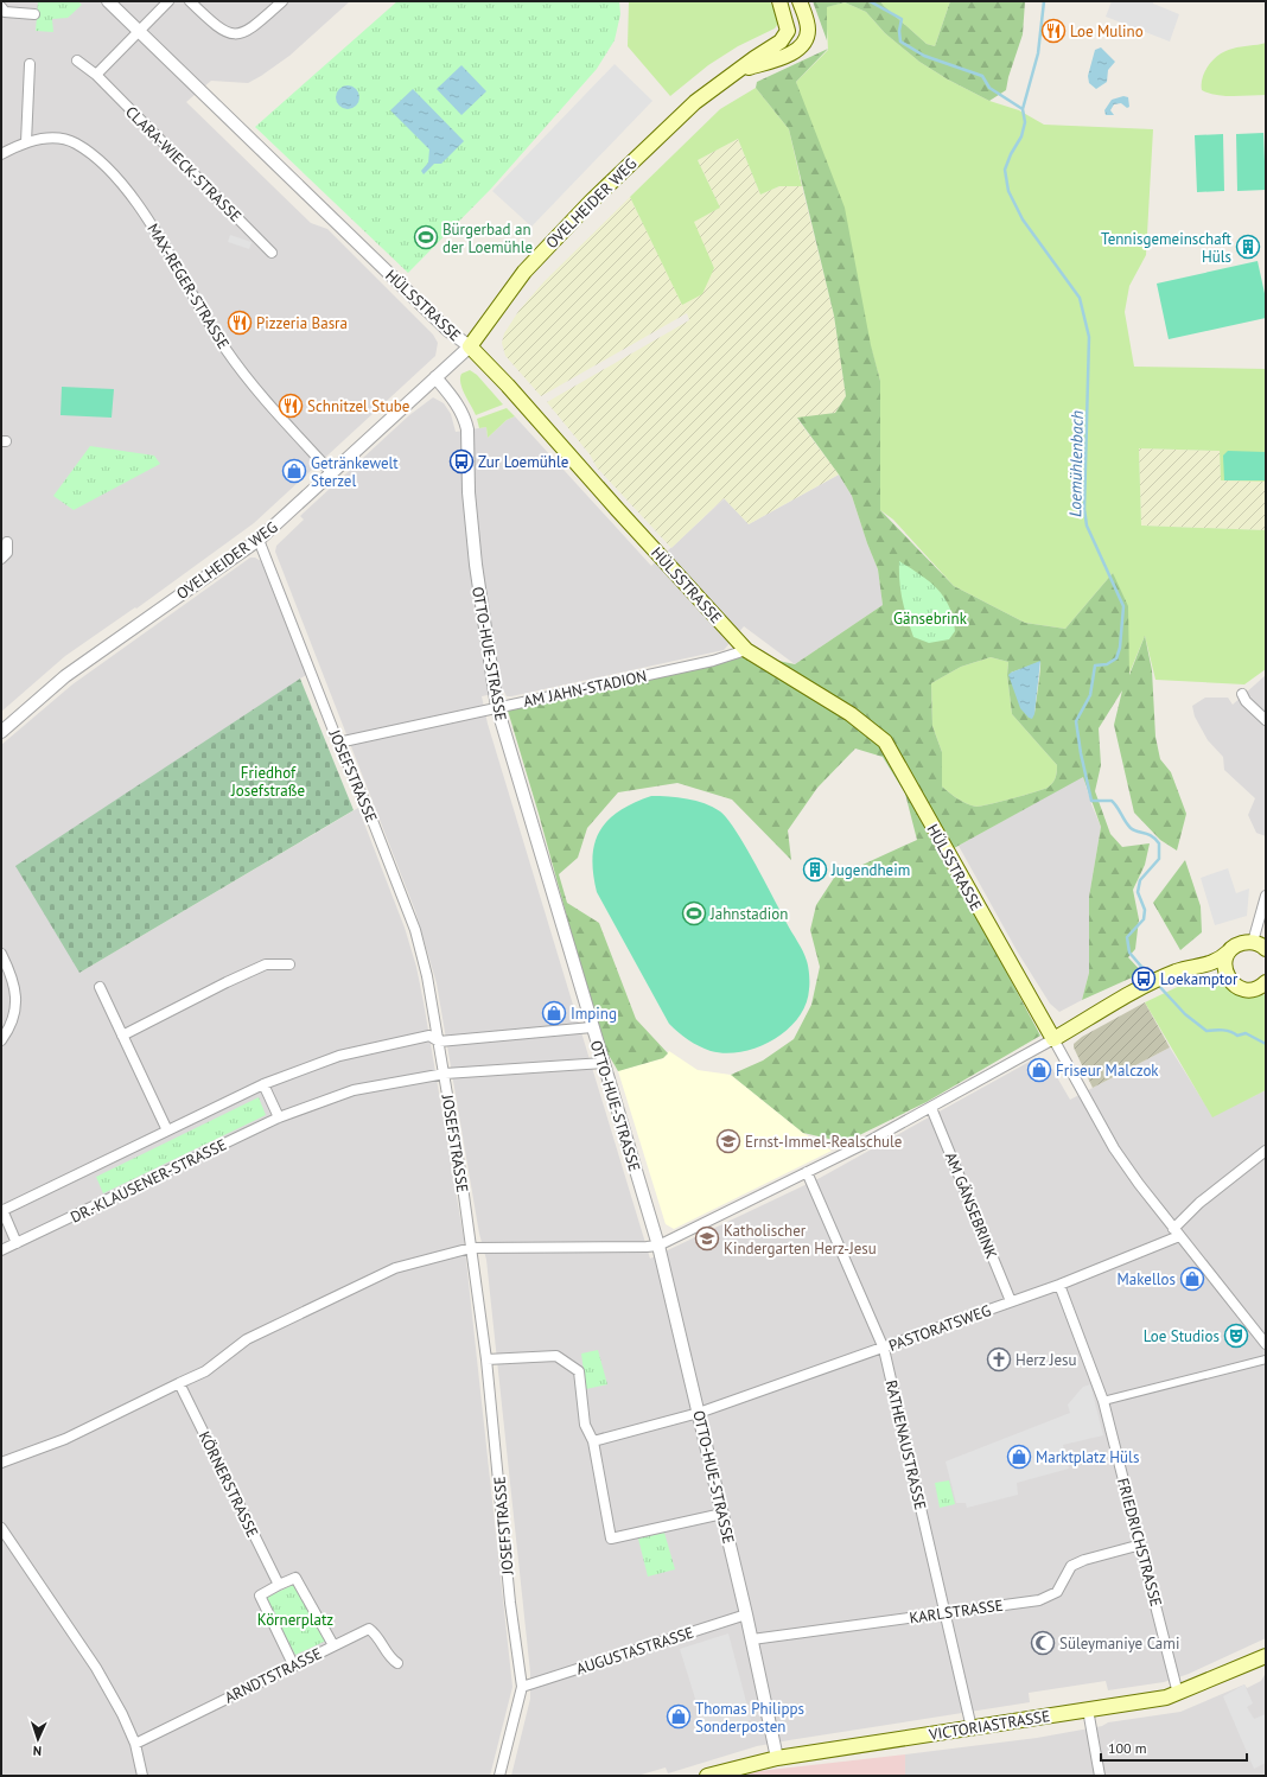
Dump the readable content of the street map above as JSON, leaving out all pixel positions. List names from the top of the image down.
{
  "streets": {
    "main road": ["OVELHEIDER WEG", "HÜLSSTRASSE", "VICTORIASTRASSE"],
    "street": [
      "CLARA-WIECK-STRASSE",
      "MAX-REGER-STRASSE",
      "OTTO-HUE-STRASSE",
      "AM JAHN-STADION",
      "JOSEFSTRASSE",
      "DR.-KLAUSENER-STRASSE",
      "AM GÄNSEBRINK",
      "PASTORATSWEG",
      "RATHENAUSTRASSE",
      "KÖRNERSTRASSE",
      "FRIEDRICHSTRASSE",
      "KARLSTRASSE",
      "AUGUSTASTRASSE",
      "ARNDTSTRASSE"
    ]
  },
  "crossings": [
    ["OVELHEIDER WEG", "MAX-REGER-STRASSE"],
    ["OVELHEIDER WEG", "HÜLSSTRASSE"],
    ["OVELHEIDER WEG", "OTTO-HUE-STRASSE"],
    ["OVELHEIDER WEG", "JOSEFSTRASSE"],
    ["HÜLSSTRASSE", "AM JAHN-STADION"],
    ["HÜLSSTRASSE", "PASTORATSWEG"],
    ["OTTO-HUE-STRASSE", "AM JAHN-STADION"],
    ["OTTO-HUE-STRASSE", "DR.-KLAUSENER-STRASSE"],
    ["OTTO-HUE-STRASSE", "PASTORATSWEG"],
    ["OTTO-HUE-STRASSE", "KARLSTRASSE"],
    ["OTTO-HUE-STRASSE", "AUGUSTASTRASSE"],
    ["OTTO-HUE-STRASSE", "VICTORIASTRASSE"],
    ["AM JAHN-STADION", "JOSEFSTRASSE"],
    ["JOSEFSTRASSE", "DR.-KLAUSENER-STRASSE"],
    ["JOSEFSTRASSE", "AUGUSTASTRASSE"],
    ["AM GÄNSEBRINK", "PASTORATSWEG"],
    ["PASTORATSWEG", "RATHENAUSTRASSE"],
    ["PASTORATSWEG", "FRIEDRICHSTRASSE"],
    ["RATHENAUSTRASSE", "KARLSTRASSE"],
    ["RATHENAUSTRASSE", "VICTORIASTRASSE"],
    ["FRIEDRICHSTRASSE", "KARLSTRASSE"],
    ["FRIEDRICHSTRASSE", "VICTORIASTRASSE"]
  ],
  "water": ["Loemühlenbach"],
  "parks": ["Gänsebrink", "Friedhof Josefstraße", "Körnerplatz"],
  "places": {
    "restaurant": ["Loe Mulino", "Pizzeria Basra", "Schnitzel Stube"],
    "sports": ["Bürgerbad an der Loemühle", "Jahnstadion"],
    "building": ["Tennisgemeinschaft Hüls", "Jugendheim"],
    "bus stop": ["Zur Loemühle", "Loekamptor"],
    "shop": [
      "Getränkewelt Sterzel",
      "Imping",
      "Friseur Malczok",
      "Makellos",
      "Marktplatz Hüls",
      "Thomas Philipps Sonderposten"
    ],
    "school or university": ["Ernst-Immel-Realschule", "Katholischer Kindergarten Herz-Jesu"],
    "theatre": ["Loe Studios"],
    "church": ["Herz Jesu"],
    "mosque": ["Süleymaniye Cami"]
  },
  "scale_bar": "100 m",
  "north": "bottom"
}
